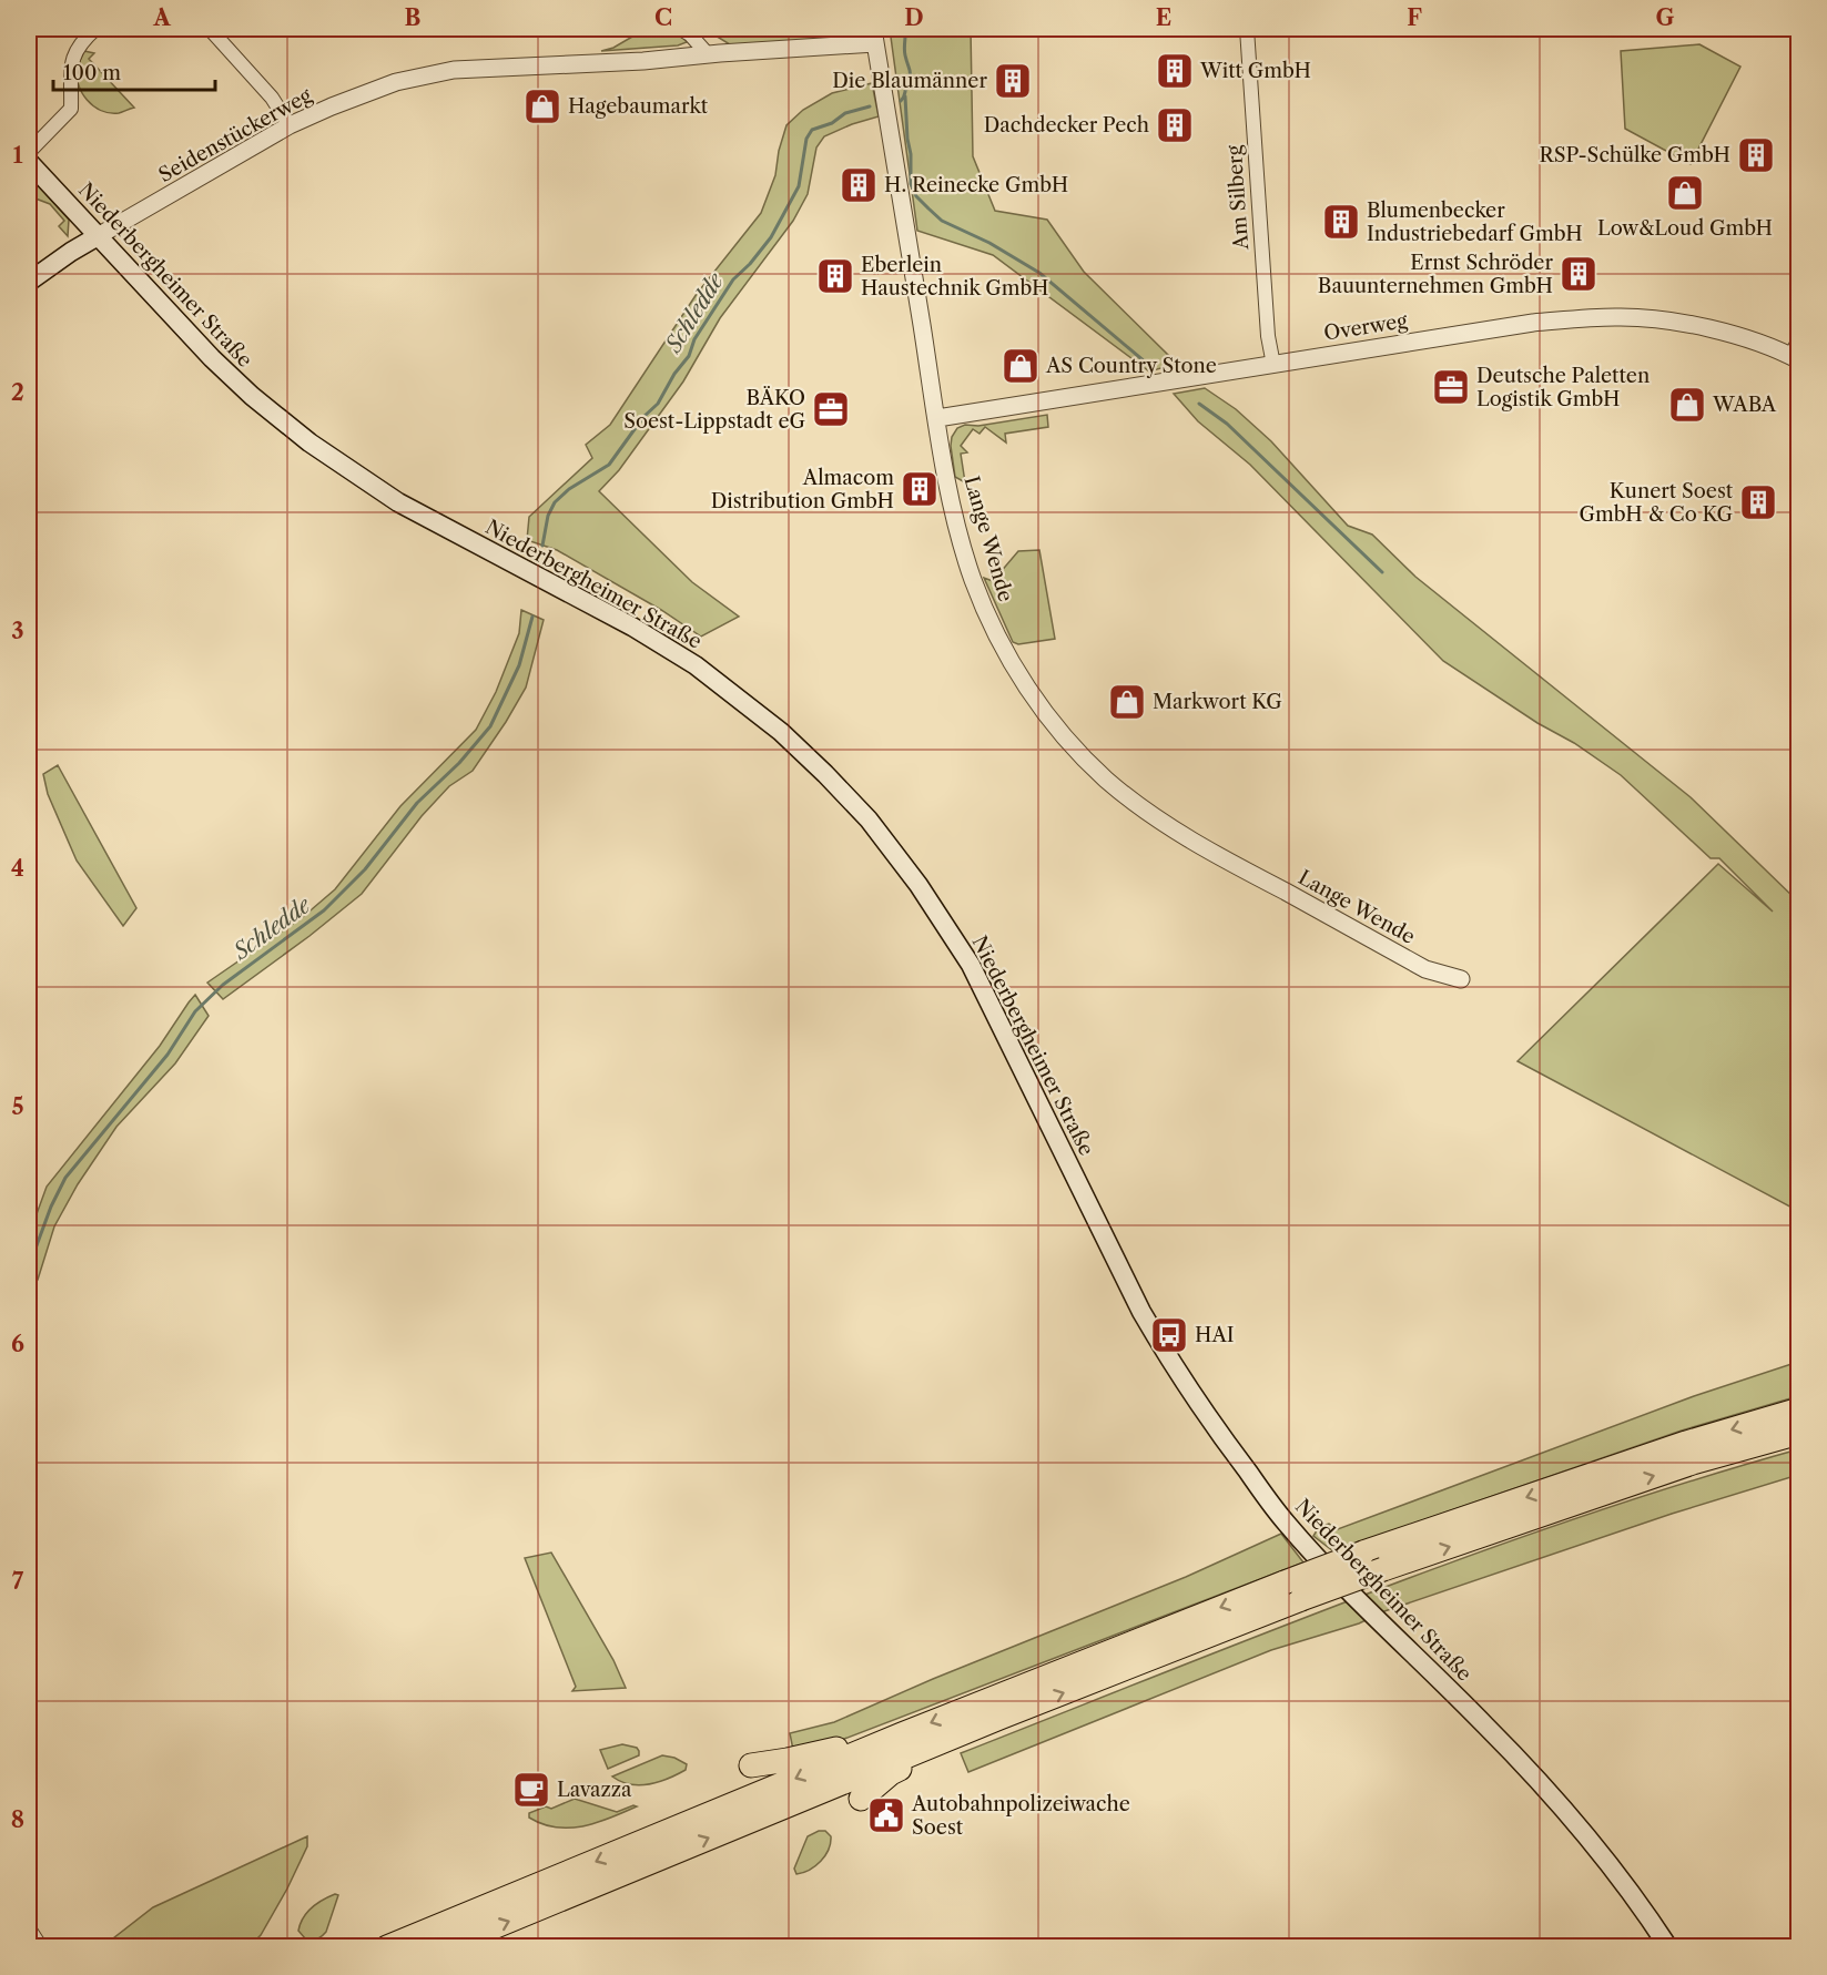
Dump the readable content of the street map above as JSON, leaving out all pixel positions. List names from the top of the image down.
{
  "streets": {
    "main road": ["Niederbergheimer Straße"],
    "street": [
      "Seidenstückerweg",
      "Am Silberg",
      "Overweg",
      "Lange Wende"
    ]
  },
  "crossings": [
    ["Seidenstückerweg", "Niederbergheimer Straße"],
    ["Seidenstückerweg", "Lange Wende"],
    ["Am Silberg", "Overweg"],
    ["Overweg", "Lange Wende"]
  ],
  "water": ["Schledde"],
  "places": {
    "building": [
      "Witt GmbH",
      "Die Blaumänner",
      "Dachdecker Pech",
      "RSP-Schülke GmbH",
      "H. Reinecke GmbH",
      "Blumenbecker Industriebedarf GmbH",
      "Ernst Schröder Bauunternehmen GmbH",
      "Eberlein Haustechnik GmbH",
      "Almacom Distribution GmbH",
      "Kunert Soest GmbH & Co KG"
    ],
    "shop": [
      "Hagebaumarkt",
      "Low&Loud GmbH",
      "AS Country Stone",
      "WABA",
      "Markwort KG"
    ],
    "office": ["Deutsche Paletten Logistik GmbH", "BÄKO Soest-Lippstadt eG"],
    "bus stop": ["HAI"],
    "cafe": ["Lavazza"],
    "public building": ["Autobahnpolizeiwache Soest"]
  },
  "scale_bar": "100 m",
  "grid": {
    "columns": [
      "A",
      "B",
      "C",
      "D",
      "E",
      "F",
      "G"
    ],
    "rows": [
      "1",
      "2",
      "3",
      "4",
      "5",
      "6",
      "7",
      "8"
    ]
  }
}
